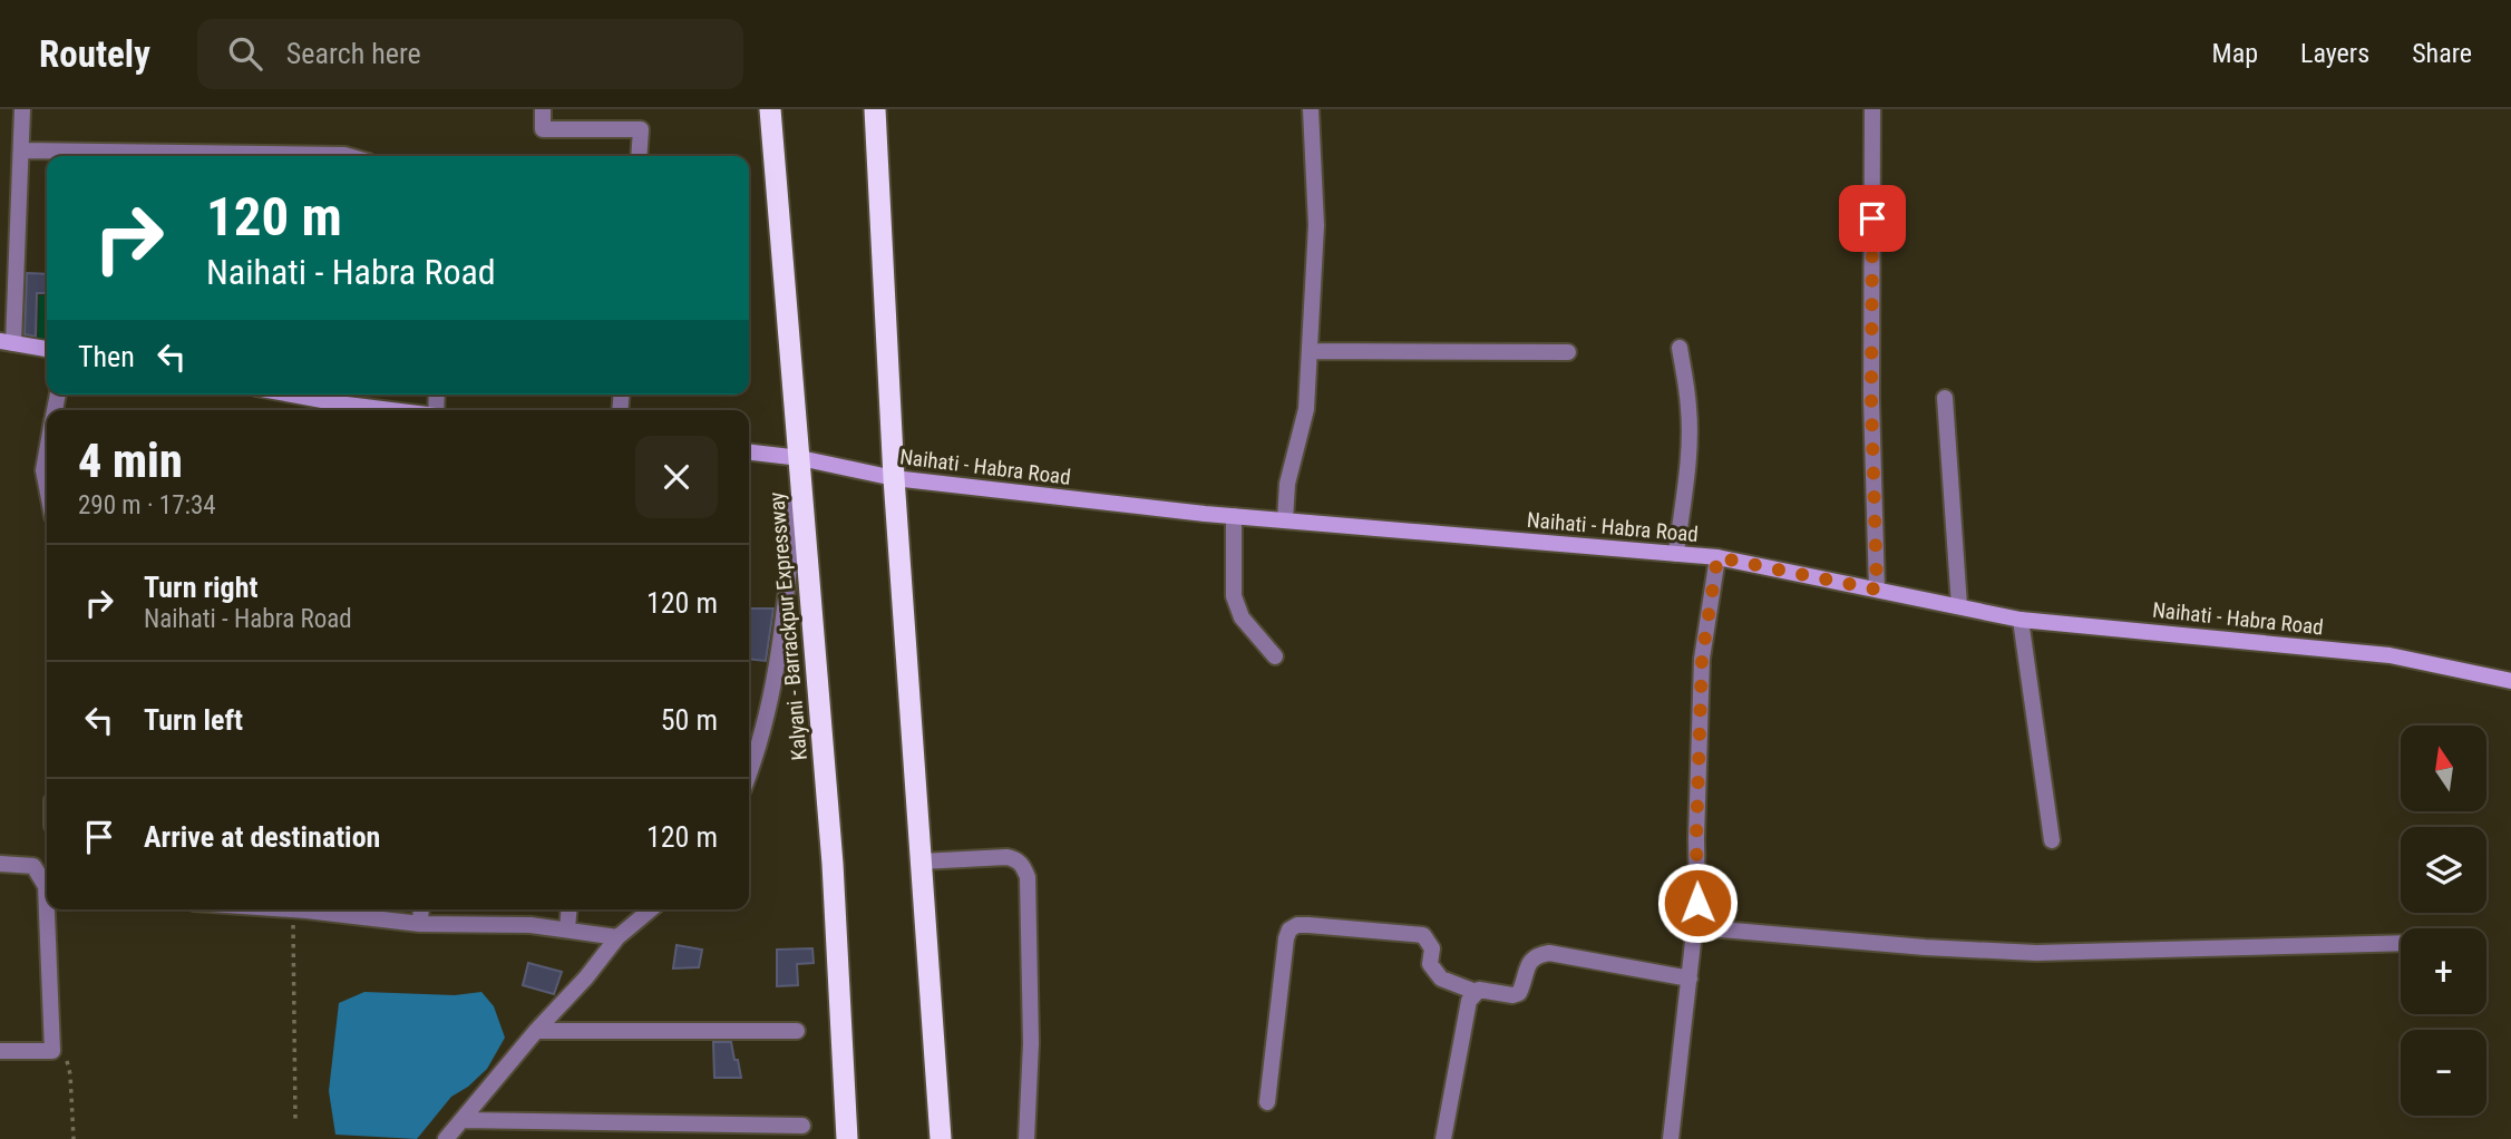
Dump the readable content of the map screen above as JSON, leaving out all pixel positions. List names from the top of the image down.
{
  "streets": {
    "highway": ["Kalyani - Barrackpur Expressway"],
    "main road": ["Naihati - Habra Road"]
  },
  "crossings": [
    ["Naihati - Habra Road", "Kalyani - Barrackpur Expressway"]
  ],
  "north": "top",
  "page": {
    "header": "Routely",
    "search": "Search here",
    "nav": ["Map", "Layers", "Share"],
    "turn": ["120 m", "Naihati - Habra Road"],
    "then": "Then",
    "heading": ["4 min", "290 m · 17:34"],
    "list": [
      {
        "name": "Turn right",
        "note": "Naihati - Habra Road",
        "value": "120 m"
      },
      {
        "name": "Turn left",
        "value": "50 m"
      },
      {
        "name": "Arrive at destination",
        "value": "120 m"
      }
    ],
    "map_buttons": ["+", "−"]
  }
}
